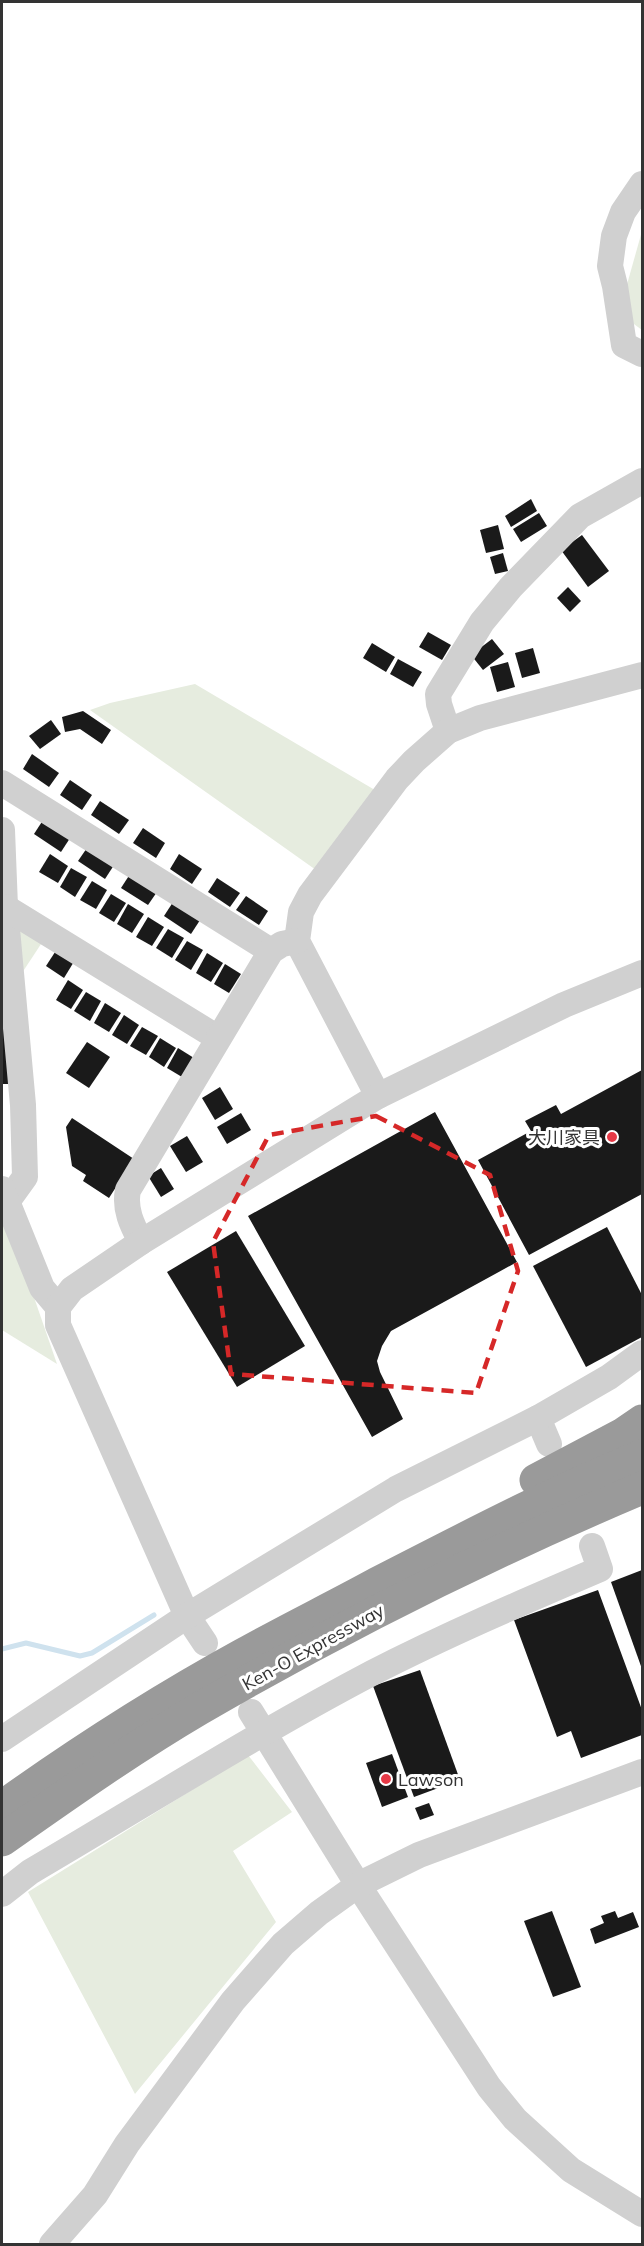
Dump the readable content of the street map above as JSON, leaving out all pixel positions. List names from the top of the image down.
{
  "streets": {
    "highway": ["Ken-O Expressway"]
  },
  "places": ["大川家具", "Lawson"]
}
